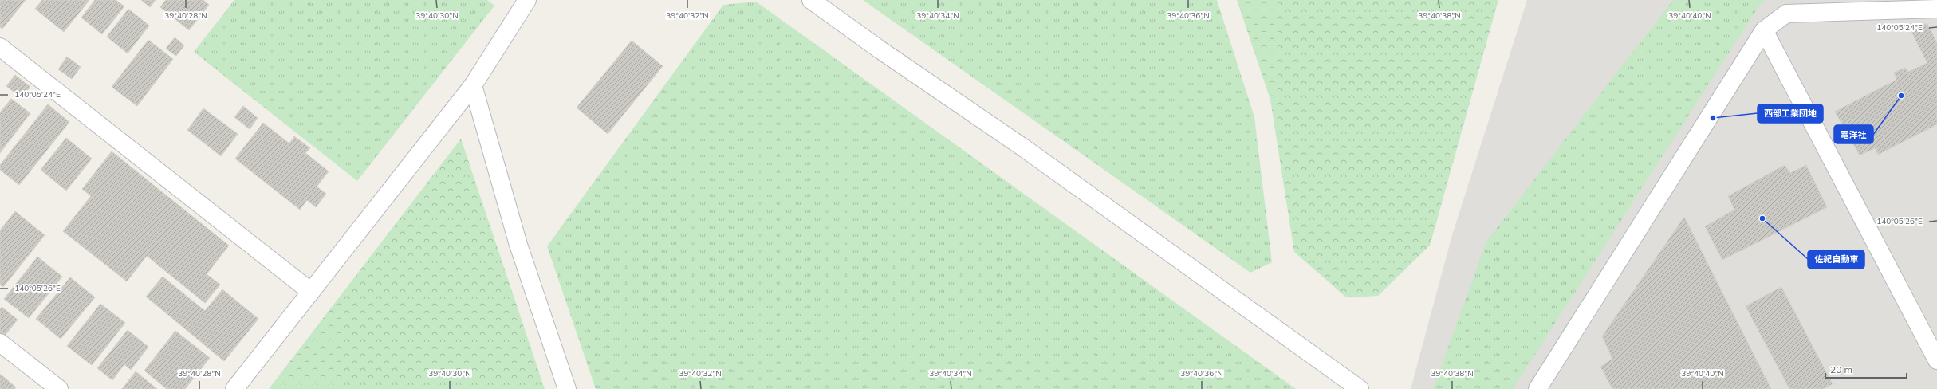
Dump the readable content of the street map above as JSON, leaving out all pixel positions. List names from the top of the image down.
{
  "places": ["電洋社", "西部工業団地", "佐紀自動車"],
  "scale_bar": "20 m",
  "coordinates": [
    "39°40'28\"N",
    "39°40'30\"N",
    "39°40'32\"N",
    "39°40'34\"N",
    "39°40'36\"N",
    "39°40'38\"N",
    "39°40'40\"N",
    "140°05'24\"E",
    "140°05'26\"E"
  ]
}
